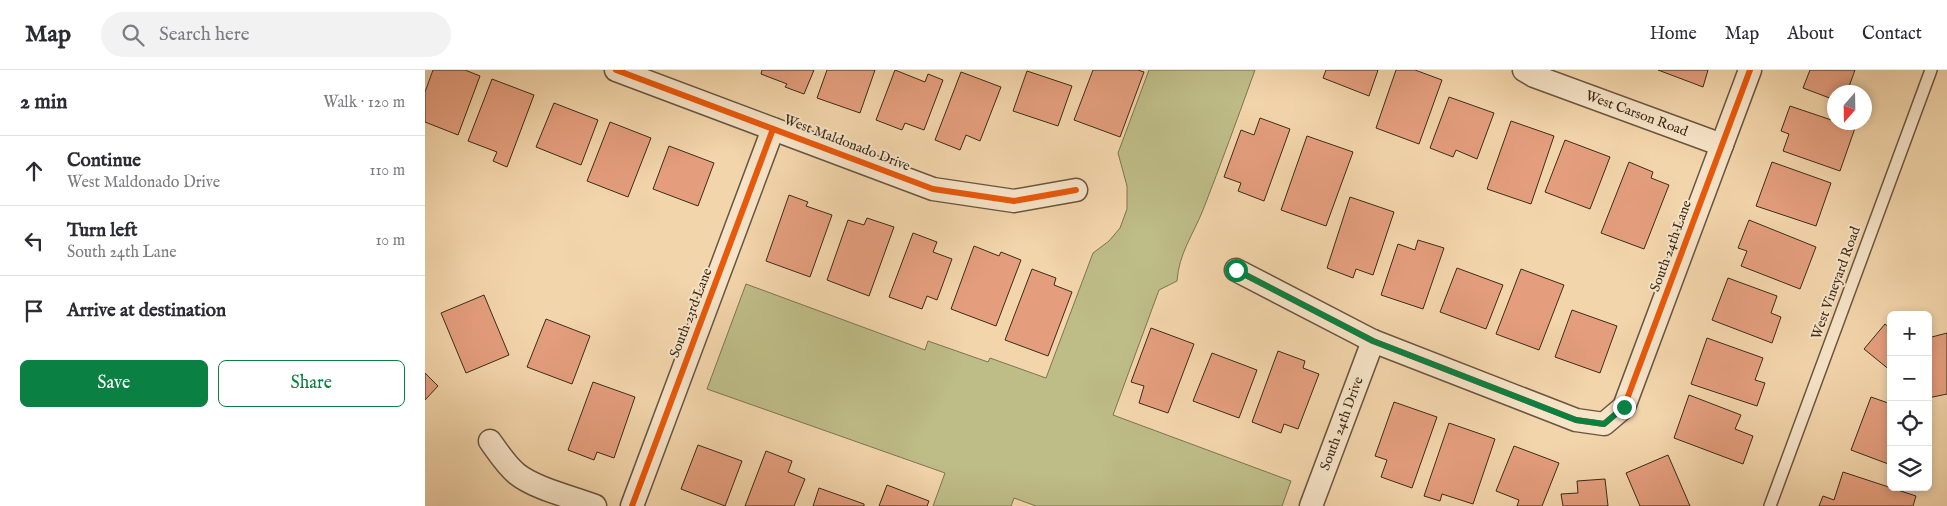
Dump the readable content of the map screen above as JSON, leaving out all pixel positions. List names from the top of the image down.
{
  "streets": {
    "street": [
      "West Carson Road",
      "West Maldonado Drive",
      "South 24th Lane",
      "South 23rd Lane",
      "South 24th Drive"
    ],
    "lane": ["West Vineyard Road"]
  },
  "crossings": [
    ["West Carson Road", "South 24th Lane"],
    ["West Maldonado Drive", "South 23rd Lane"],
    ["South 24th Lane", "South 24th Drive"]
  ],
  "north": "bottom",
  "page": {
    "header": "Map",
    "search": "Search here",
    "nav": [
      "Home",
      "Map",
      "About",
      "Contact"
    ],
    "heading": ["2 min", "Walk · 120 m"],
    "list": [
      ["Continue", "West Maldonado Drive", "110 m"],
      ["Turn left", "South 24th Lane", "10 m"],
      "Arrive at destination"
    ],
    "map_buttons": ["+", "−"],
    "buttons": ["Save", "Share"]
  }
}
